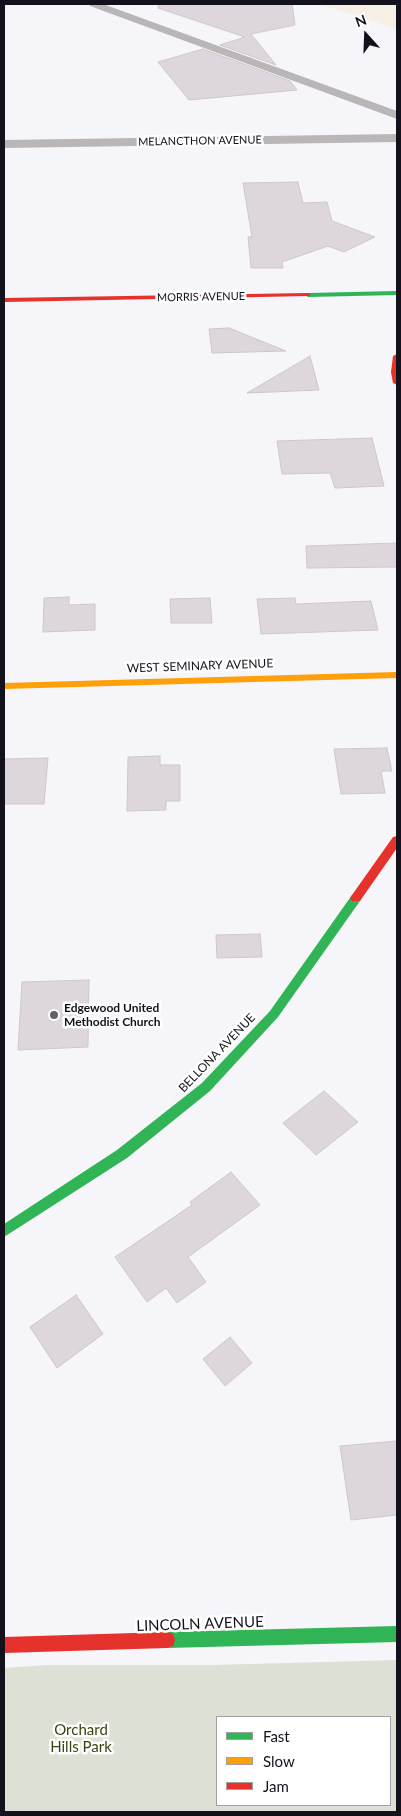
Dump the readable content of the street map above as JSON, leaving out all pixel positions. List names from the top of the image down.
{
  "streets": {
    "street": [
      "MELANCTHON AVENUE",
      "MORRIS AVENUE",
      "WEST SEMINARY AVENUE",
      "BELLONA AVENUE",
      "LINCOLN AVENUE"
    ]
  },
  "parks": ["Orchard Hills Park"],
  "places": ["Edgewood United Methodist Church"],
  "legend": ["Fast", "Slow", "Jam"],
  "north": "top"
}
